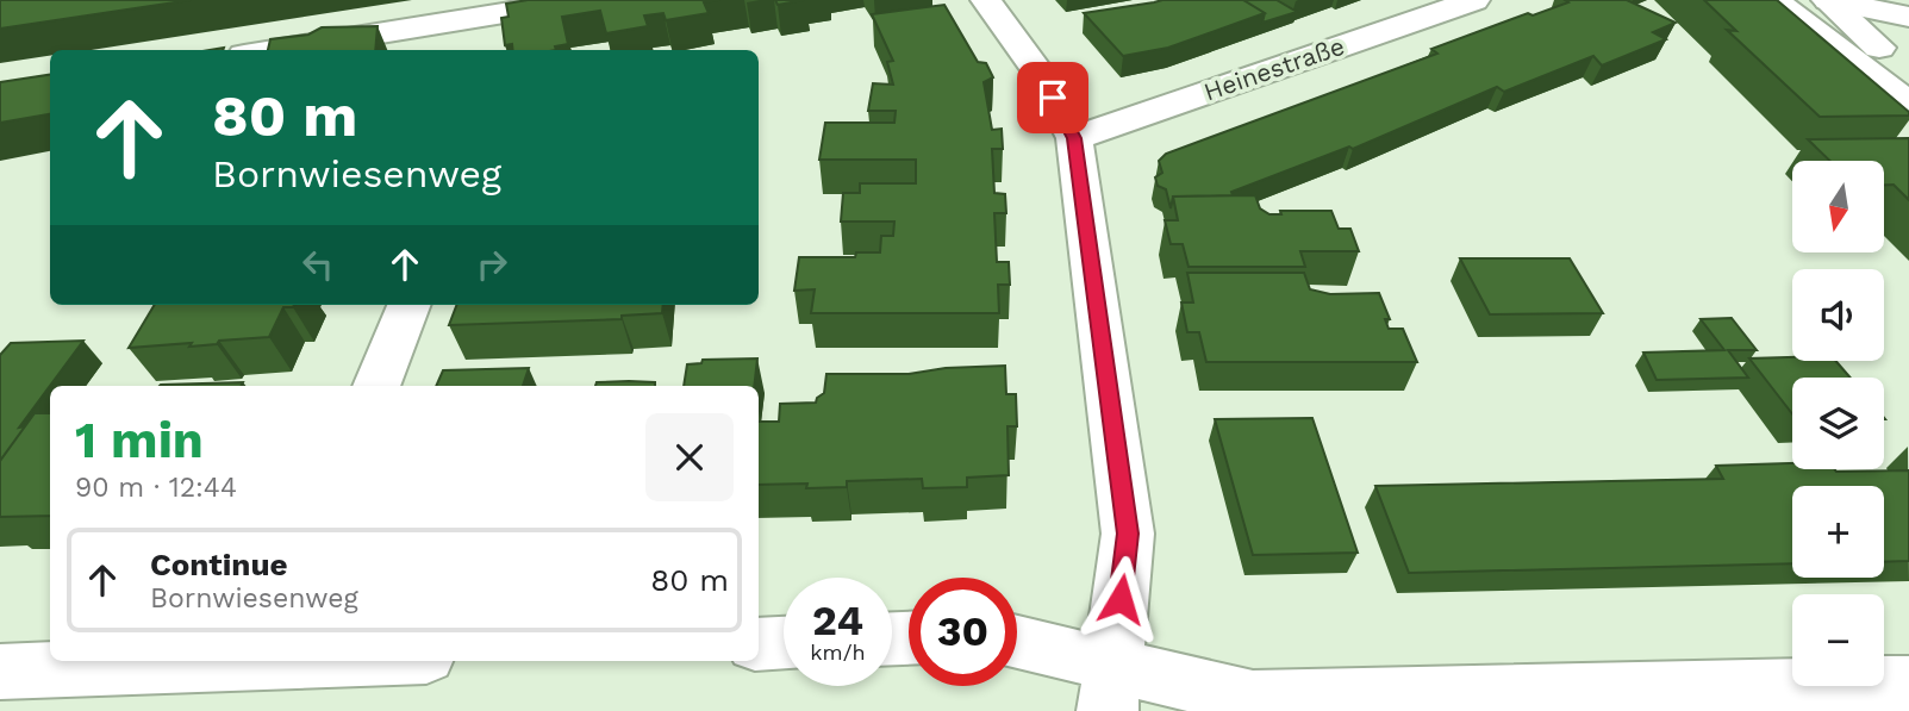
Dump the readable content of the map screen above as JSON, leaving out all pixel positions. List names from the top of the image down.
{
  "streets": {
    "street": ["Heinestraße"]
  },
  "north": "bottom",
  "page": {
    "turn": ["80 m", "Bornwiesenweg"],
    "map_buttons": ["+", "−"],
    "heading": ["1 min", "90 m · 12:44"],
    "list": [
      {
        "name": "Continue",
        "note": "Bornwiesenweg",
        "value": "80 m"
      }
    ],
    "speed": "24 km/h",
    "limit": "30"
  }
}
